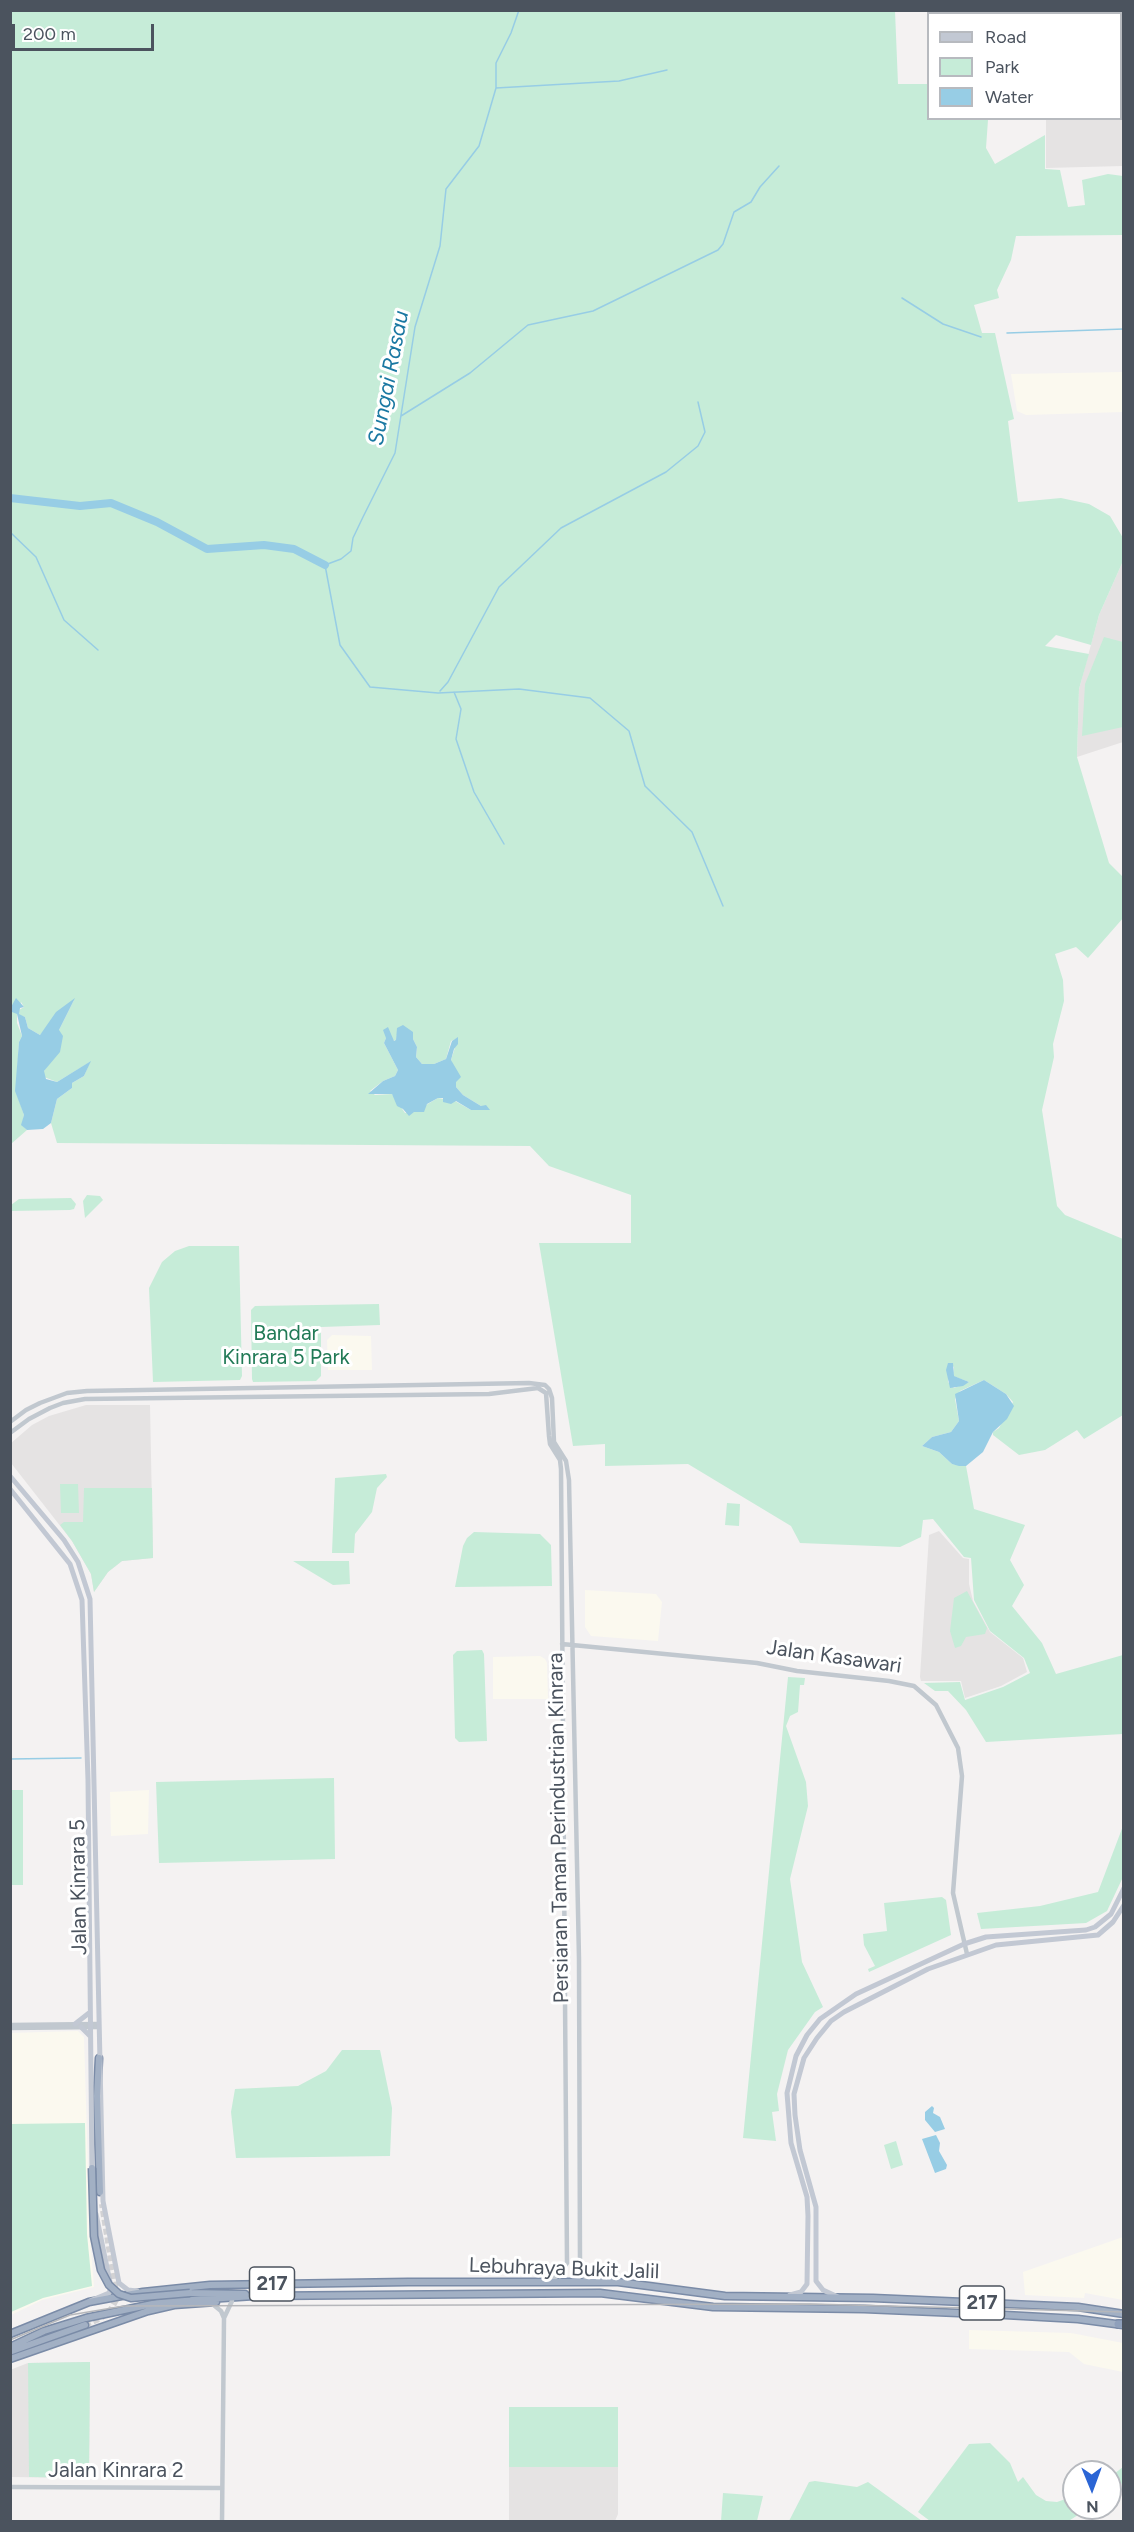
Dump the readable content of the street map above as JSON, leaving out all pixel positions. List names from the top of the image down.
{
  "streets": {
    "highway": ["Lebuhraya Bukit Jalil", "217"],
    "main road": ["Jalan Kinrara 5"],
    "street": ["Jalan Kasawari", "Persiaran Taman Perindustrian Kinrara", "Jalan Kinrara 2"]
  },
  "crossings": [
    ["Jalan Kasawari", "Persiaran Taman Perindustrian Kinrara"],
    ["Persiaran Taman Perindustrian Kinrara", "Lebuhraya Bukit Jalil"],
    ["Jalan Kinrara 5", "Lebuhraya Bukit Jalil"]
  ],
  "water": ["Sungai Rasau"],
  "parks": ["Bandar Kinrara 5 Park"],
  "legend": ["Road", "Park", "Water"],
  "scale_bar": "200 m",
  "north": "bottom"
}
